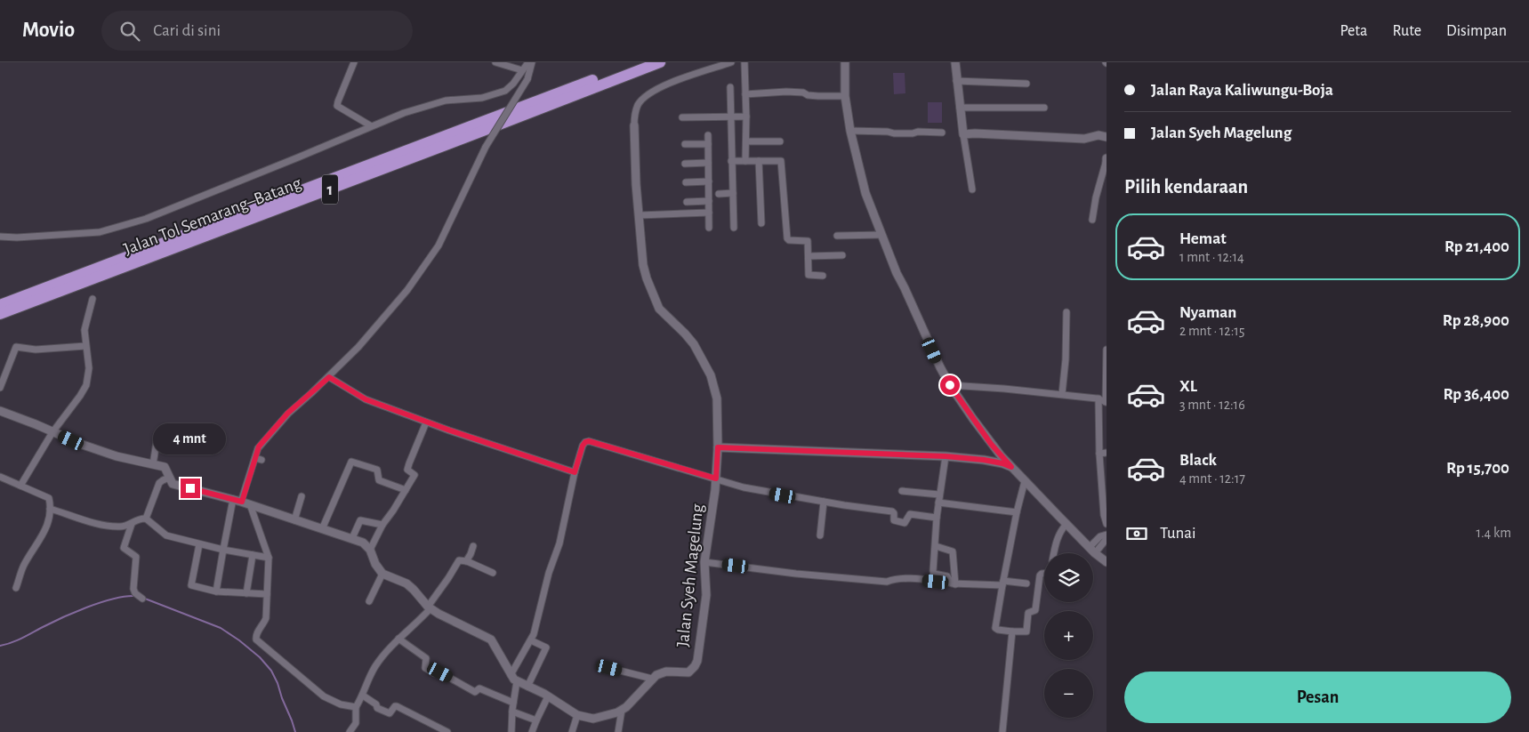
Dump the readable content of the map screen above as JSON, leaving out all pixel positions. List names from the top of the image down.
{
  "streets": {
    "highway": ["1", "Jalan Tol Semarang–Batang"],
    "street": ["Jalan Syeh Magelung"]
  },
  "page": {
    "header": "Movio",
    "search": "Cari di sini",
    "nav": ["Peta", "Rute", "Disimpan"],
    "banner": ["Jalan Raya Kaliwungu-Boja", "Jalan Syeh Magelung"],
    "heading": "Pilih kendaraan",
    "list": [
      {
        "name": "Hemat",
        "note": "1 mnt · 12:14",
        "value": "Rp 21,400"
      },
      {
        "name": "Nyaman",
        "note": "2 mnt · 12:15",
        "value": "Rp 28,900"
      },
      {
        "name": "XL",
        "note": "3 mnt · 12:16",
        "value": "Rp 36,400"
      },
      {
        "name": "Black",
        "note": "4 mnt · 12:17",
        "value": "Rp 15,700"
      }
    ],
    "bubble": "4 mnt",
    "pay": ["Tunai", "1.4 km"],
    "map_buttons": ["+", "−"],
    "buttons": "Pesan"
  }
}
